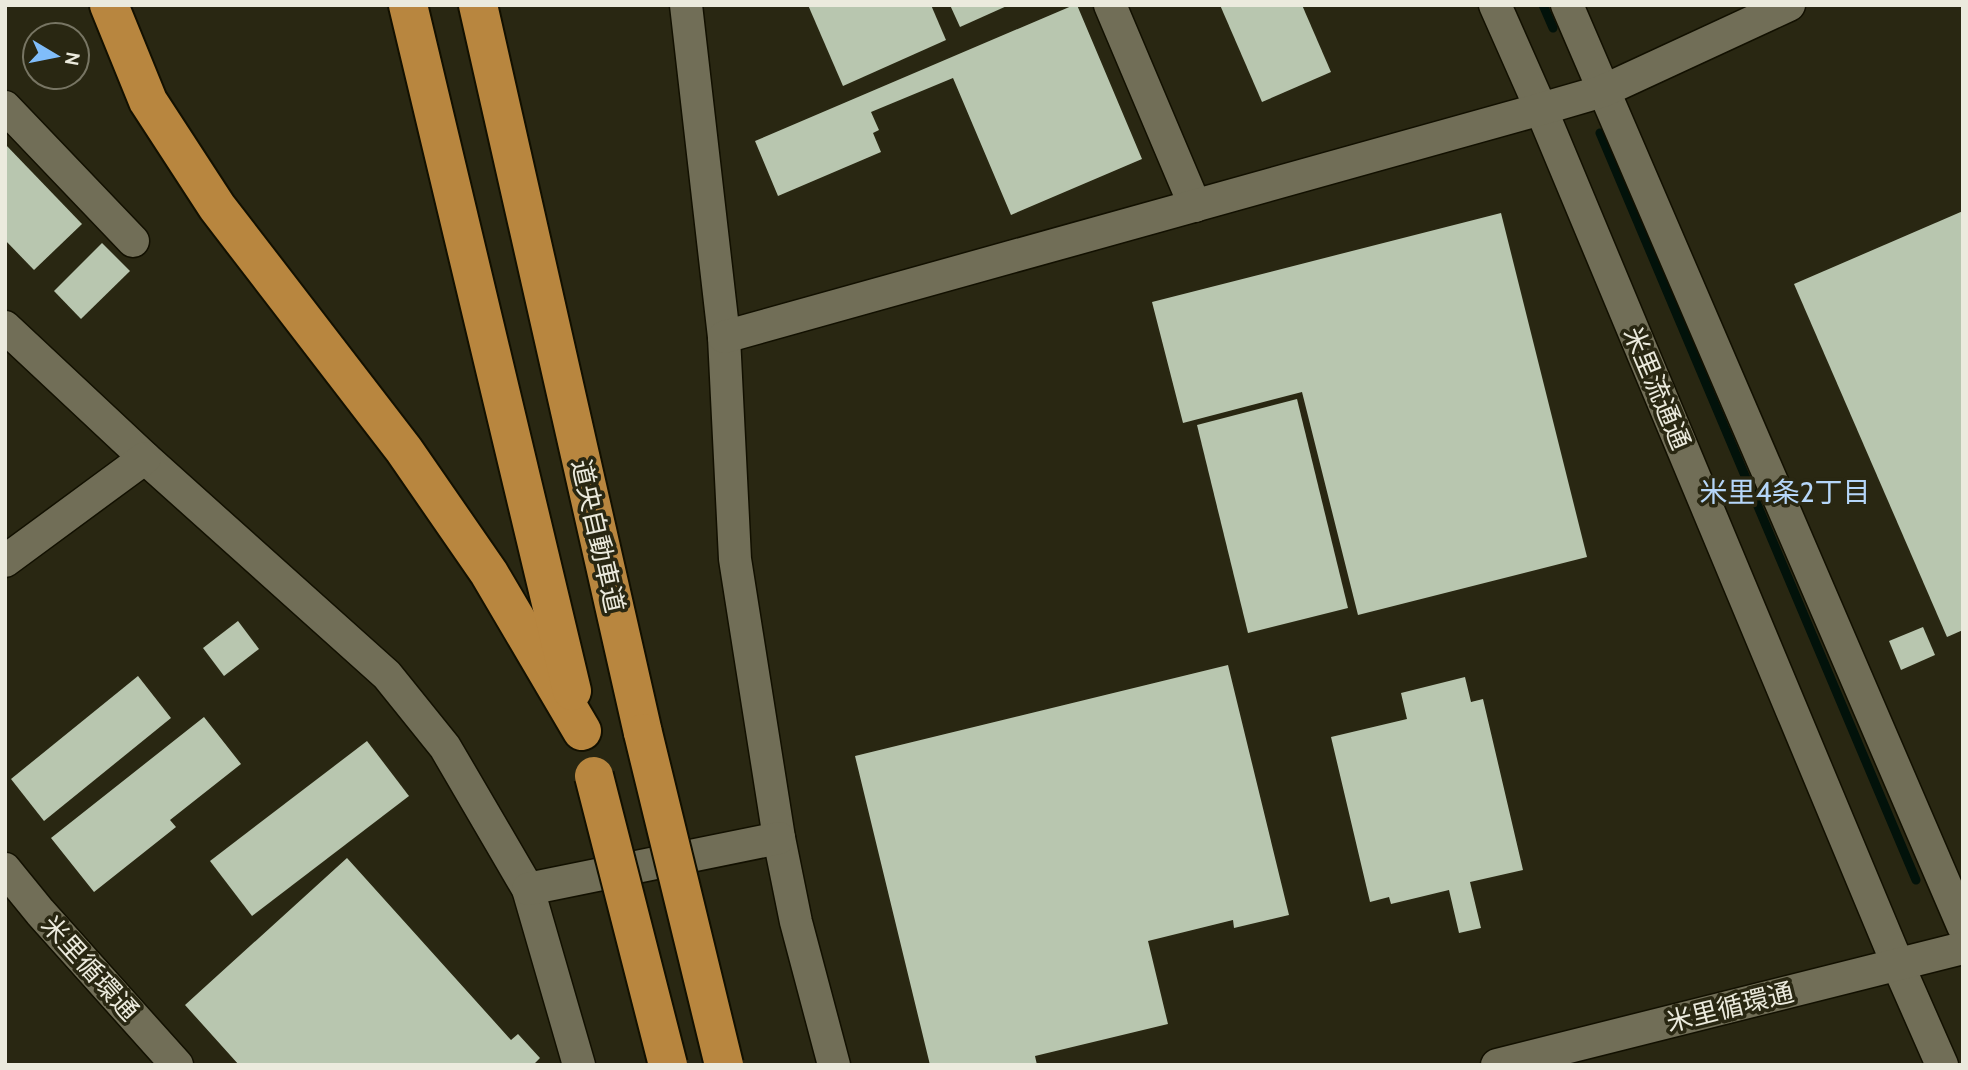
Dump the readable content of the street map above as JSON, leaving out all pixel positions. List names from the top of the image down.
{
  "streets": {
    "highway": ["道央自動車道"],
    "street": ["米里流通通", "米里循環通"]
  },
  "crossings": [
    ["米里流通通", "米里循環通"]
  ],
  "districts": ["米里4条2丁目"],
  "north": "right"
}
